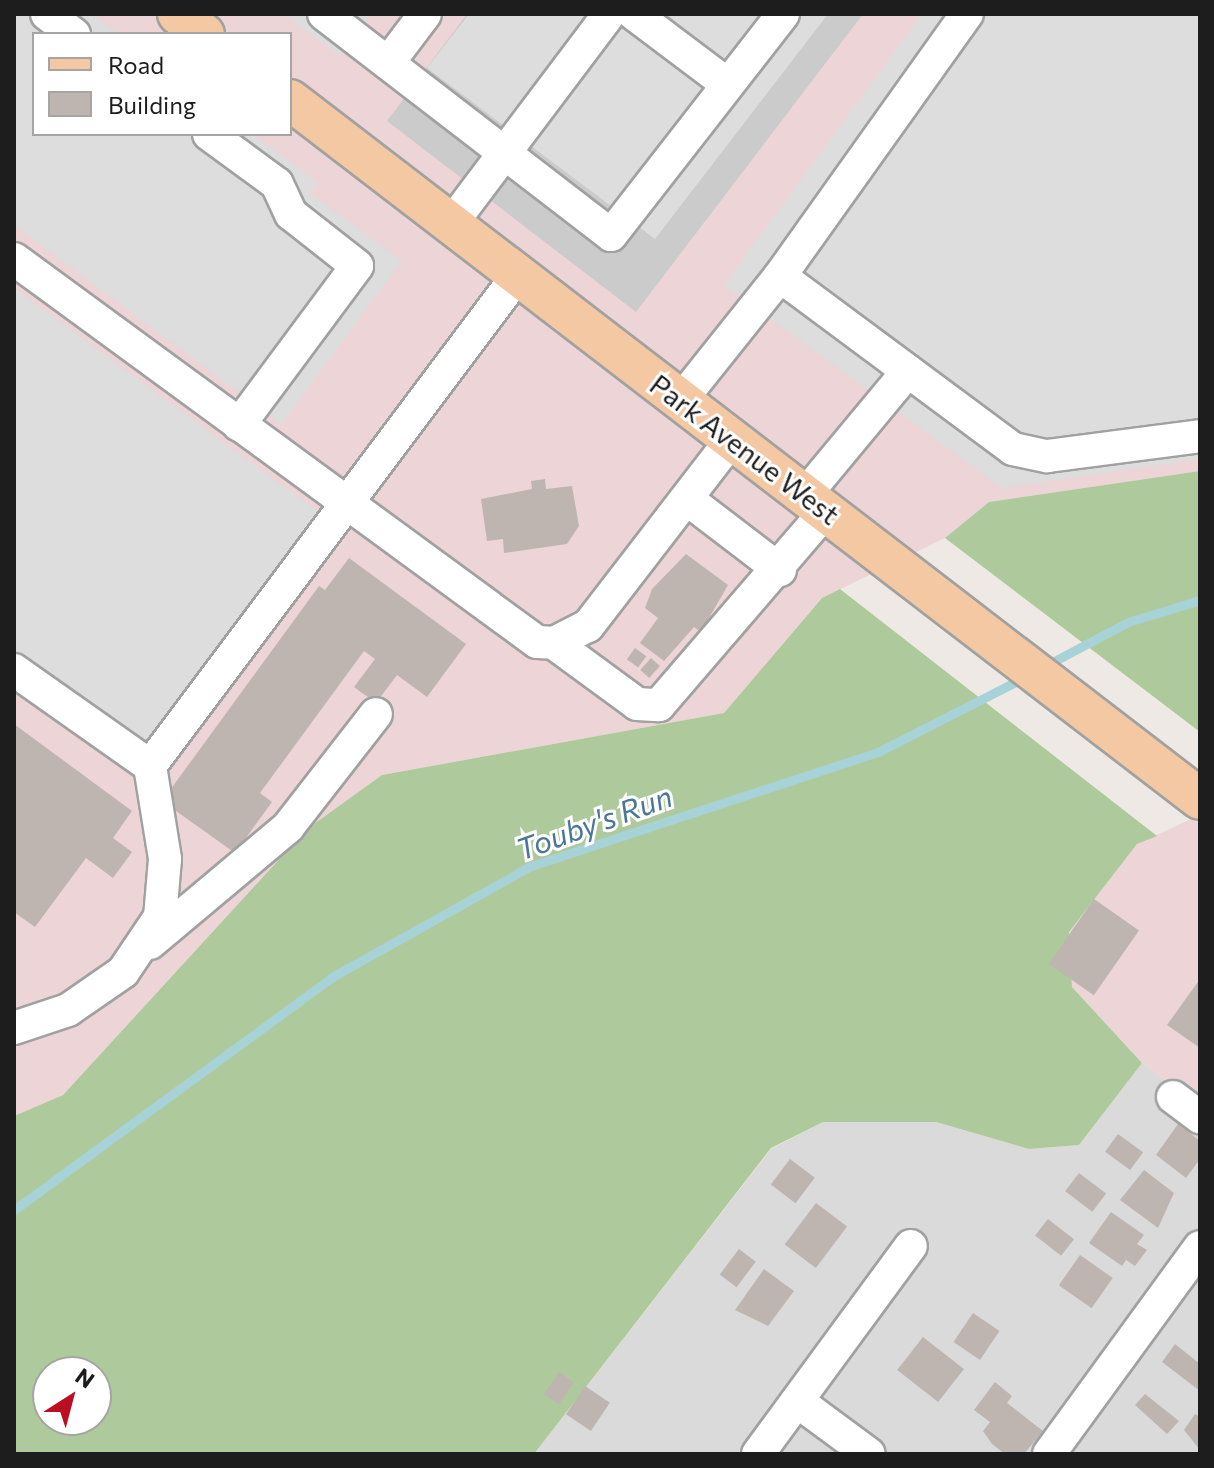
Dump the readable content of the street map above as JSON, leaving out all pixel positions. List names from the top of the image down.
{
  "streets": {
    "main road": ["Park Avenue West"]
  },
  "water": ["Touby's Run"],
  "legend": ["Road", "Building"],
  "north": "top right"
}
